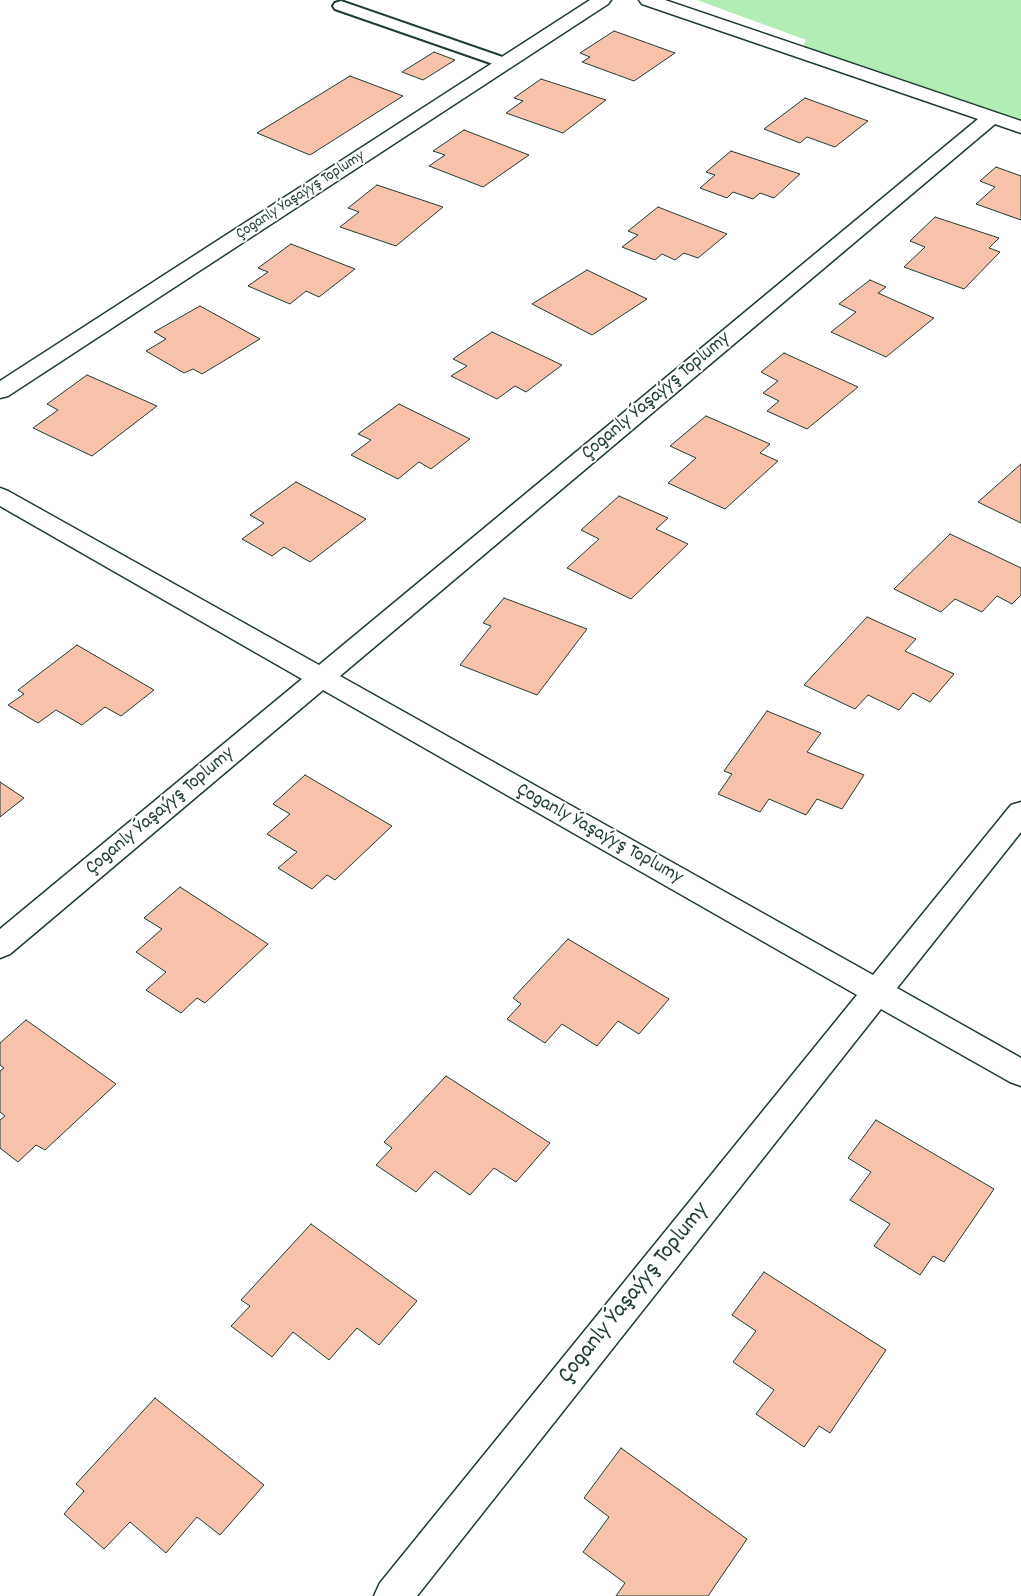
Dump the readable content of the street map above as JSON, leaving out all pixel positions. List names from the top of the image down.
{
  "streets": {
    "street": ["Çoganly Ýaşaýyş Toplumy"]
  }
}
